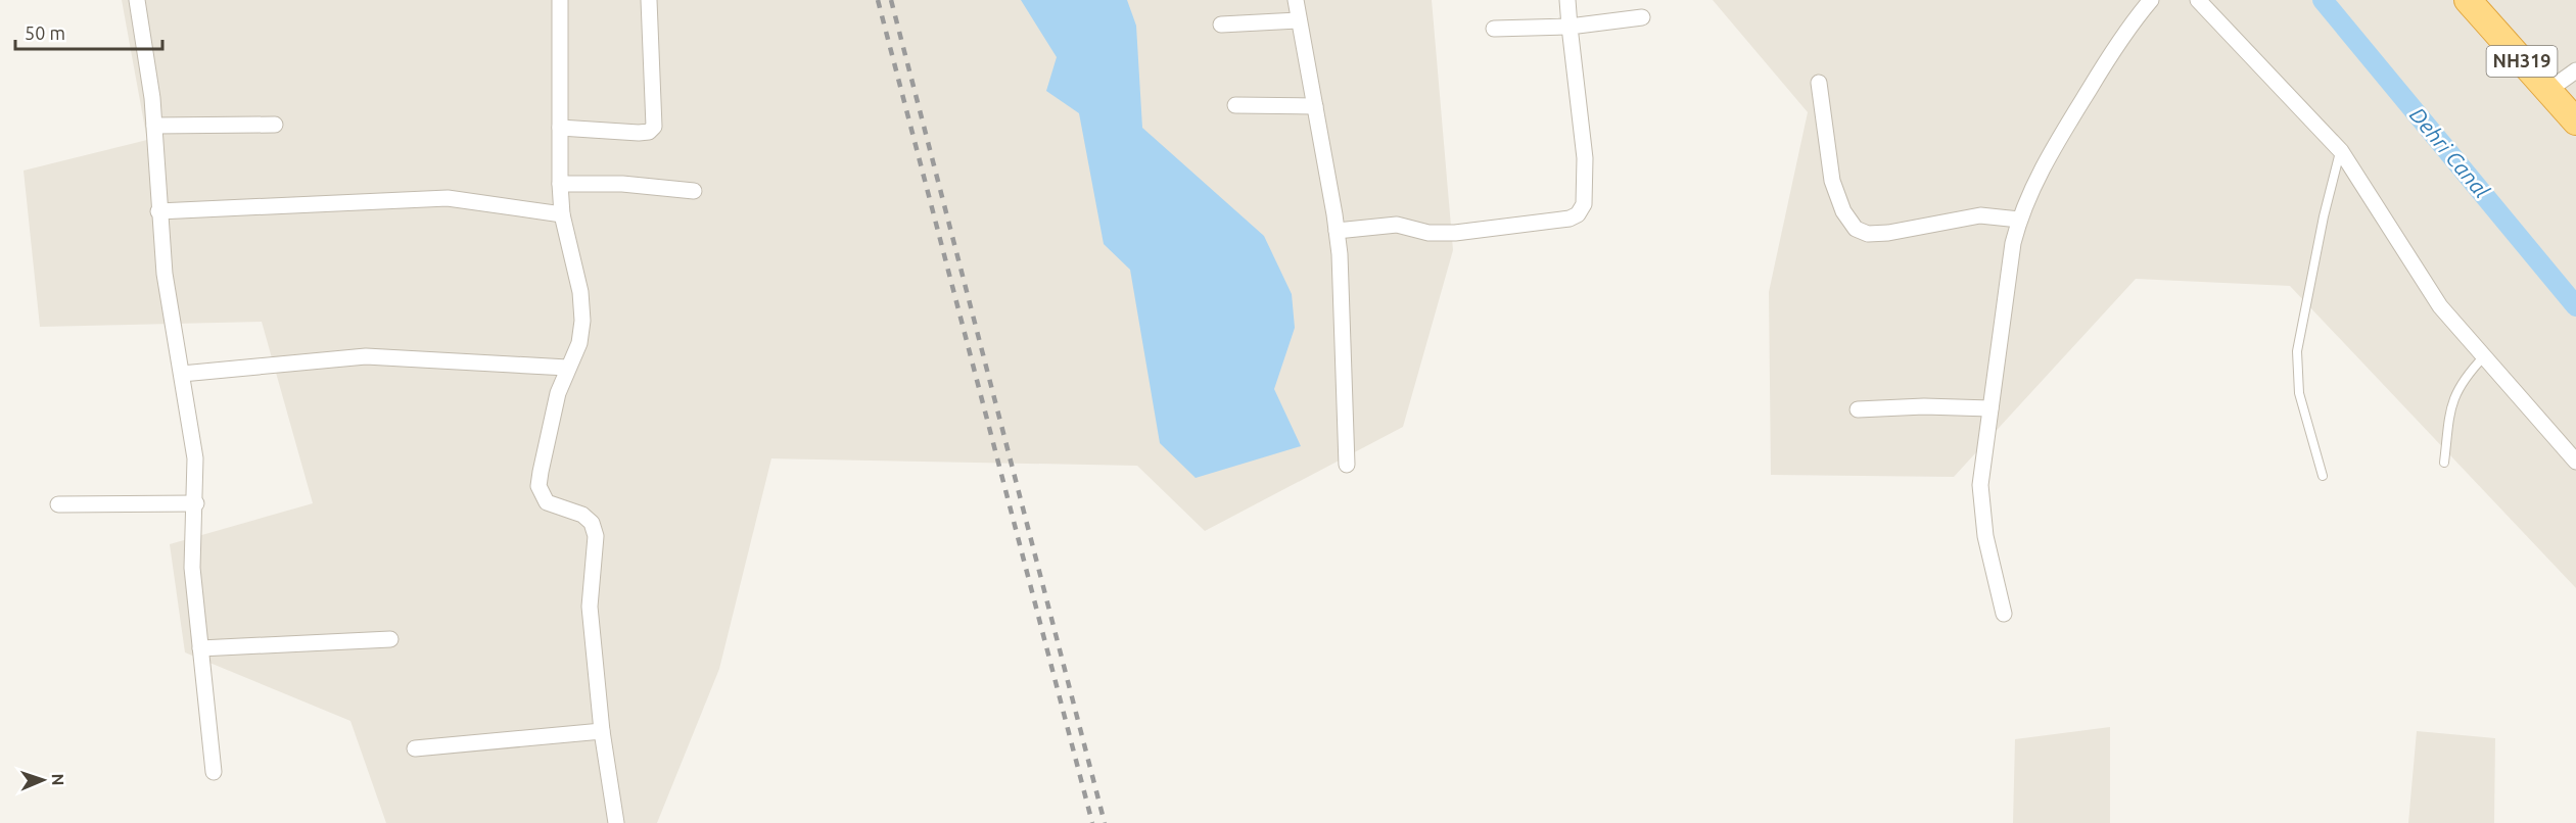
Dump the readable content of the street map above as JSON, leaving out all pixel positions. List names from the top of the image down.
{
  "streets": {
    "highway": ["NH319"]
  },
  "water": ["Dehri Canal"],
  "scale_bar": "50 m",
  "north": "right"
}
